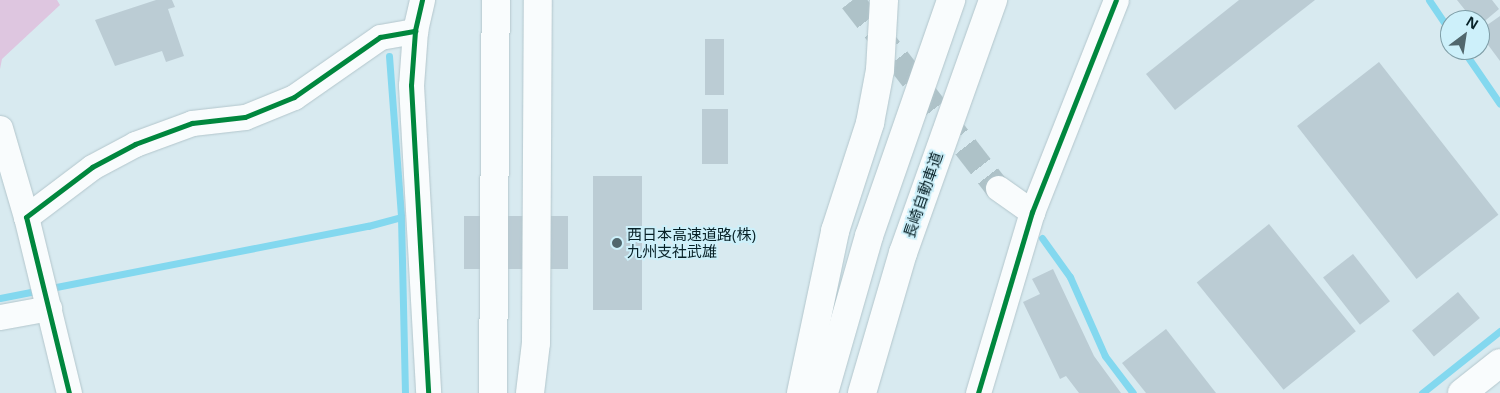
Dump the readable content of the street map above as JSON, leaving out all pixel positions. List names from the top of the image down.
{
  "streets": {
    "highway": ["長崎自動車道"]
  },
  "places": ["西日本高速道路(株) 九州支社武雄"],
  "north": "top right"
}
